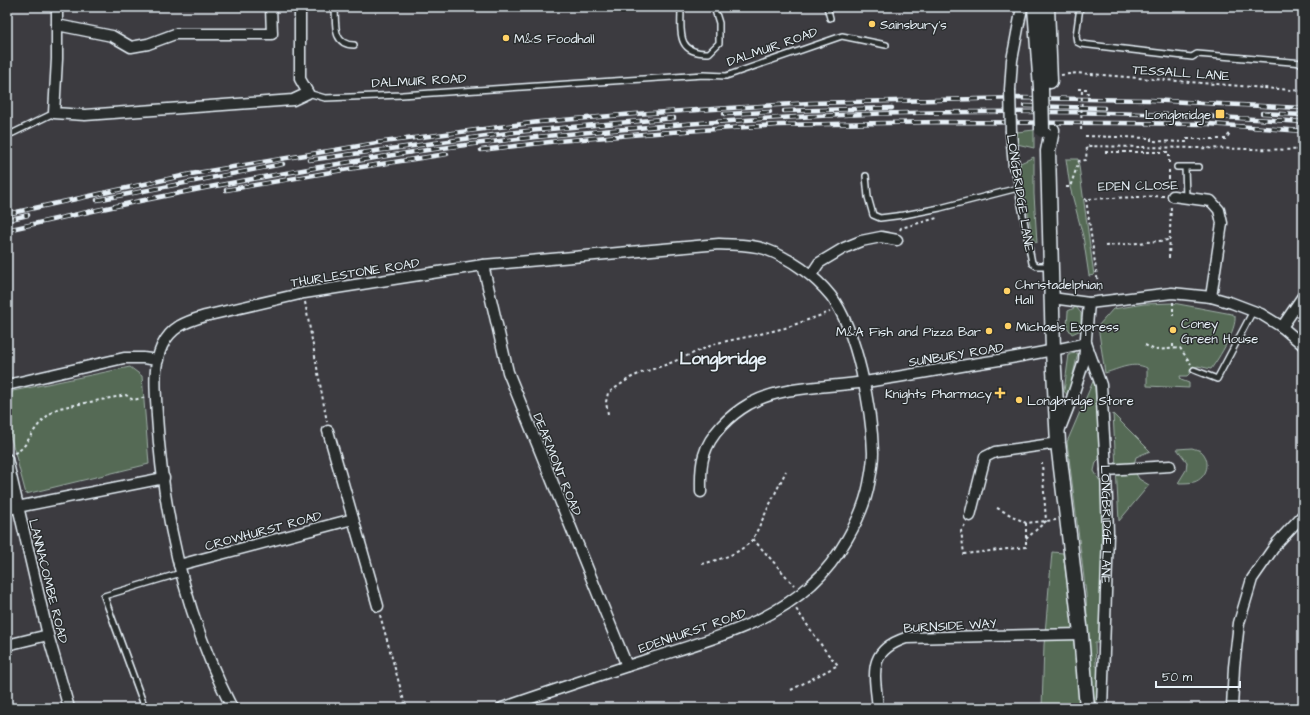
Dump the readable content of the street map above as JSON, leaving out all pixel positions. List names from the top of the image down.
{
  "streets": {
    "street": [
      "EDEN CLOSE",
      "LONGBRIDGE LANE",
      "THURLESTONE ROAD",
      "SUNBURY ROAD",
      "DEARMONT ROAD",
      "CROWHURST ROAD",
      "LANNACOMBE ROAD",
      "BURNSIDE WAY",
      "EDENHURST ROAD"
    ],
    "lane": ["DALMUIR ROAD"],
    "path": ["TESSALL LANE"]
  },
  "crossings": [
    ["LONGBRIDGE LANE", "SUNBURY ROAD"],
    ["LONGBRIDGE LANE", "BURNSIDE WAY"],
    ["THURLESTONE ROAD", "SUNBURY ROAD"],
    ["THURLESTONE ROAD", "DEARMONT ROAD"],
    ["THURLESTONE ROAD", "CROWHURST ROAD"],
    ["THURLESTONE ROAD", "EDENHURST ROAD"],
    ["SUNBURY ROAD", "EDENHURST ROAD"],
    ["DEARMONT ROAD", "EDENHURST ROAD"]
  ],
  "districts": ["Longbridge"],
  "places": {
    "other": [
      "Sainsbury's",
      "M&S Foodhall",
      "Christadelphian Hall",
      "Michaels Express",
      "Coney Green House",
      "M&A Fish and Pizza Bar",
      "Longbridge Store"
    ],
    "transit": ["Longbridge"],
    "health": ["Knights Pharmacy"]
  },
  "scale_bar": "50 m"
}
